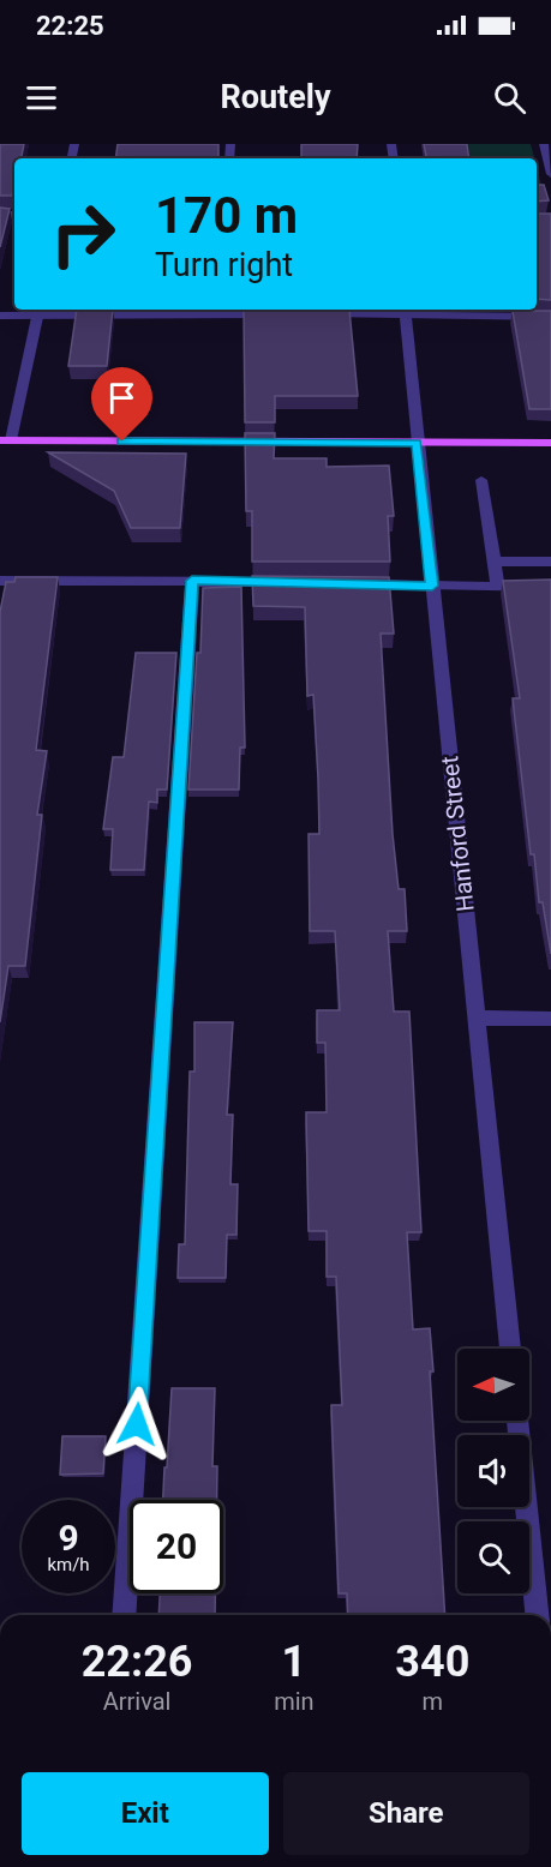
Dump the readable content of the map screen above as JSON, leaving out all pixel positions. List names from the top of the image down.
{
  "streets": {
    "street": ["Hanford Street"]
  },
  "north": "left",
  "page": {
    "status": "22:25",
    "header": "Routely",
    "turn": ["170 m", "Turn right"],
    "speed": "9 km/h",
    "limit": "20",
    "eta": [
      "22:26",
      "Arrival",
      "1",
      "min",
      "340",
      "m"
    ],
    "buttons": ["Exit", "Share"]
  }
}
